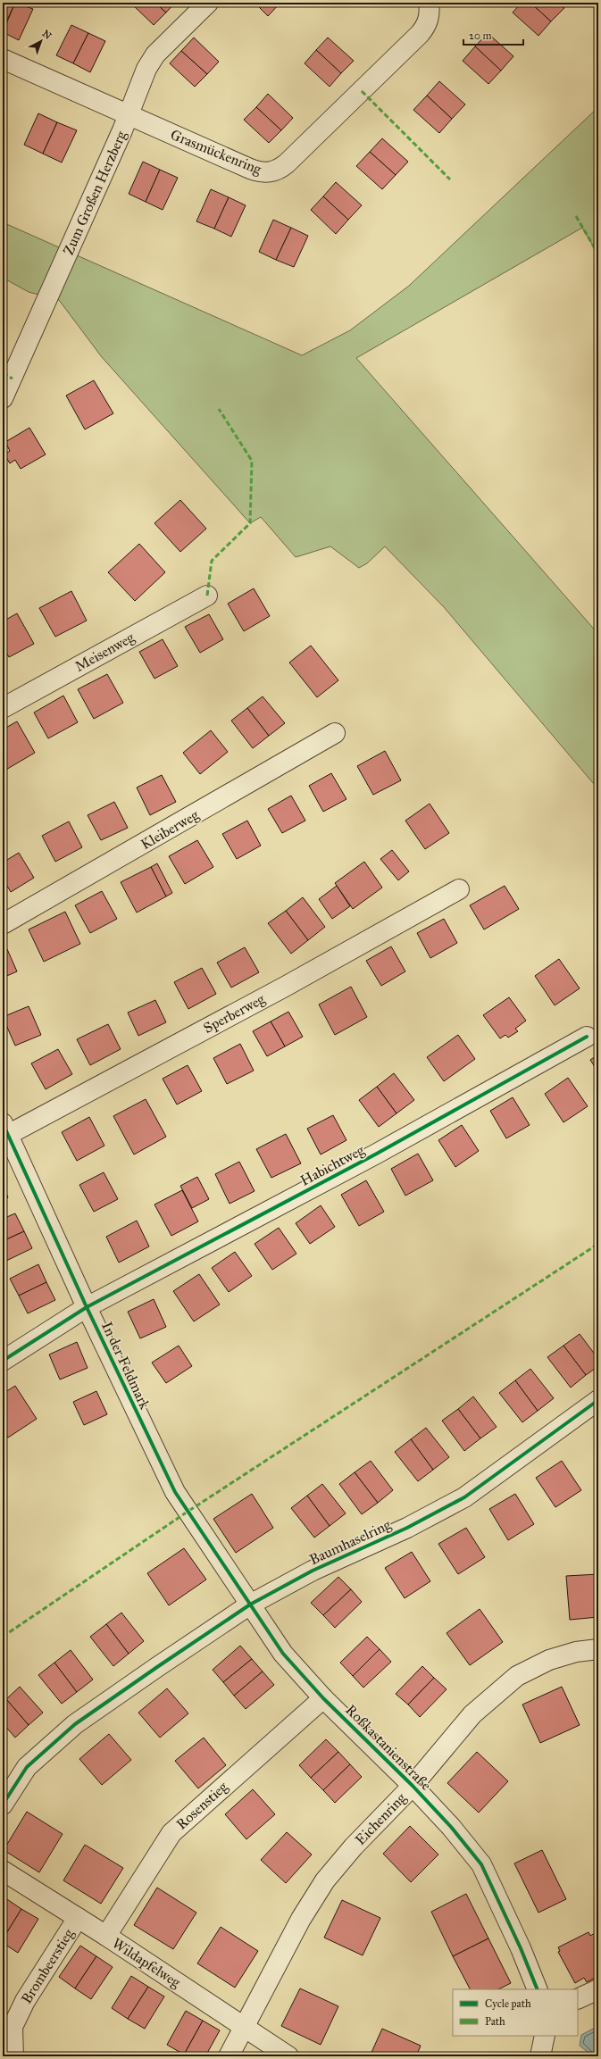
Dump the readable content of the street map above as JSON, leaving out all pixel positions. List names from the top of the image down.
{
  "streets": {
    "street": [
      "Grasmückenring",
      "Zum Großen Herzberg",
      "Meisenweg",
      "Kleiberweg",
      "Sperberweg",
      "Habichtweg",
      "In der Feldmark",
      "Baumhaselring",
      "Roßkastanienstraße",
      "Rosenstieg",
      "Eichenring",
      "Wildapfelweg",
      "Brombeerstieg"
    ]
  },
  "crossings": [
    ["Grasmückenring", "Zum Großen Herzberg"],
    ["Sperberweg", "In der Feldmark"],
    ["Habichtweg", "In der Feldmark"],
    ["In der Feldmark", "Baumhaselring"],
    ["In der Feldmark", "Roßkastanienstraße"],
    ["Baumhaselring", "Roßkastanienstraße"],
    ["Roßkastanienstraße", "Rosenstieg"],
    ["Roßkastanienstraße", "Eichenring"],
    ["Rosenstieg", "Wildapfelweg"],
    ["Eichenring", "Wildapfelweg"],
    ["Wildapfelweg", "Brombeerstieg"]
  ],
  "legend": ["Cycle path", "Path"],
  "scale_bar": "20 m",
  "north": "top right"
}
